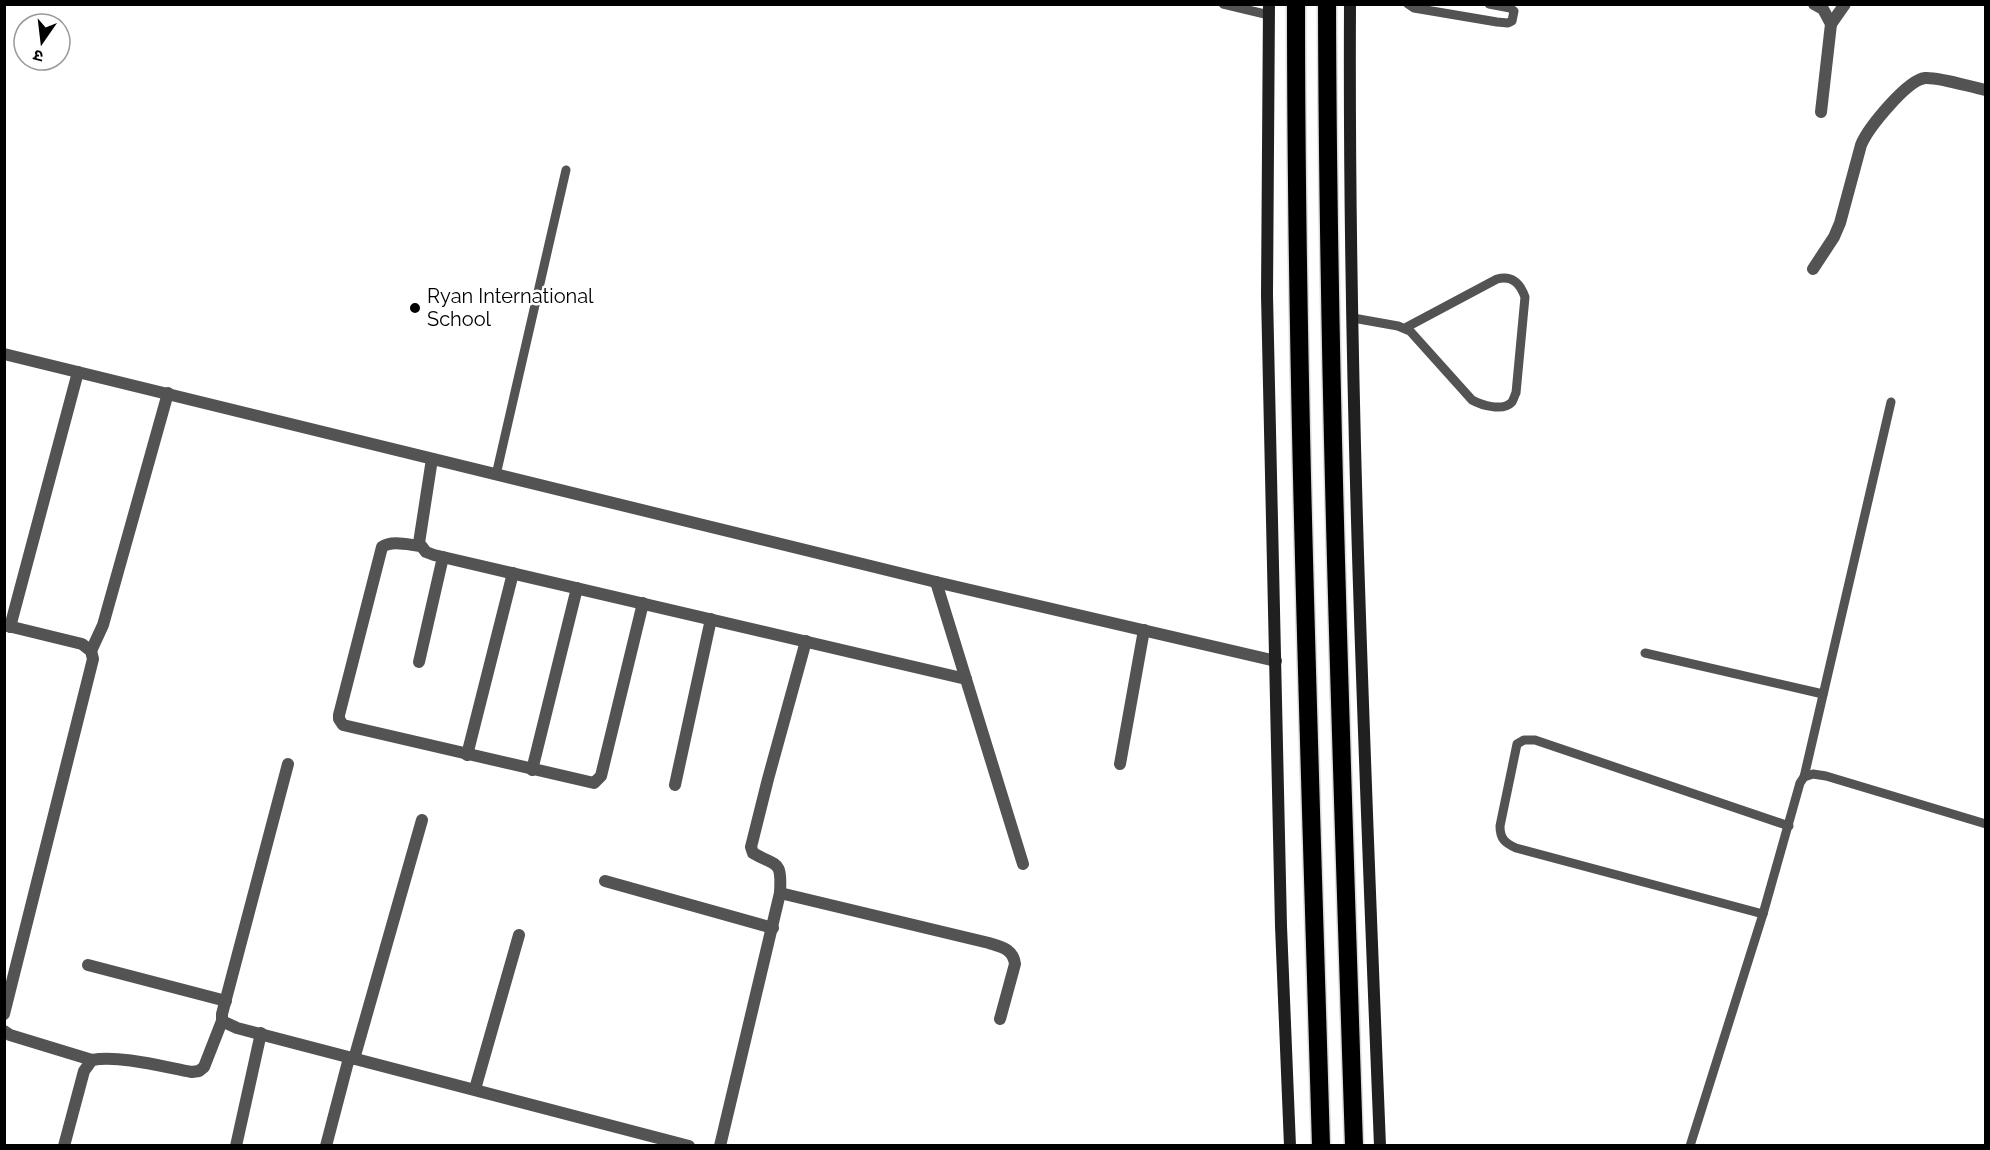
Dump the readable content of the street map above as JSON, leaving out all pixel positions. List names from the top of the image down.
{
  "places": ["Ryan International School"],
  "north": "bottom"
}
